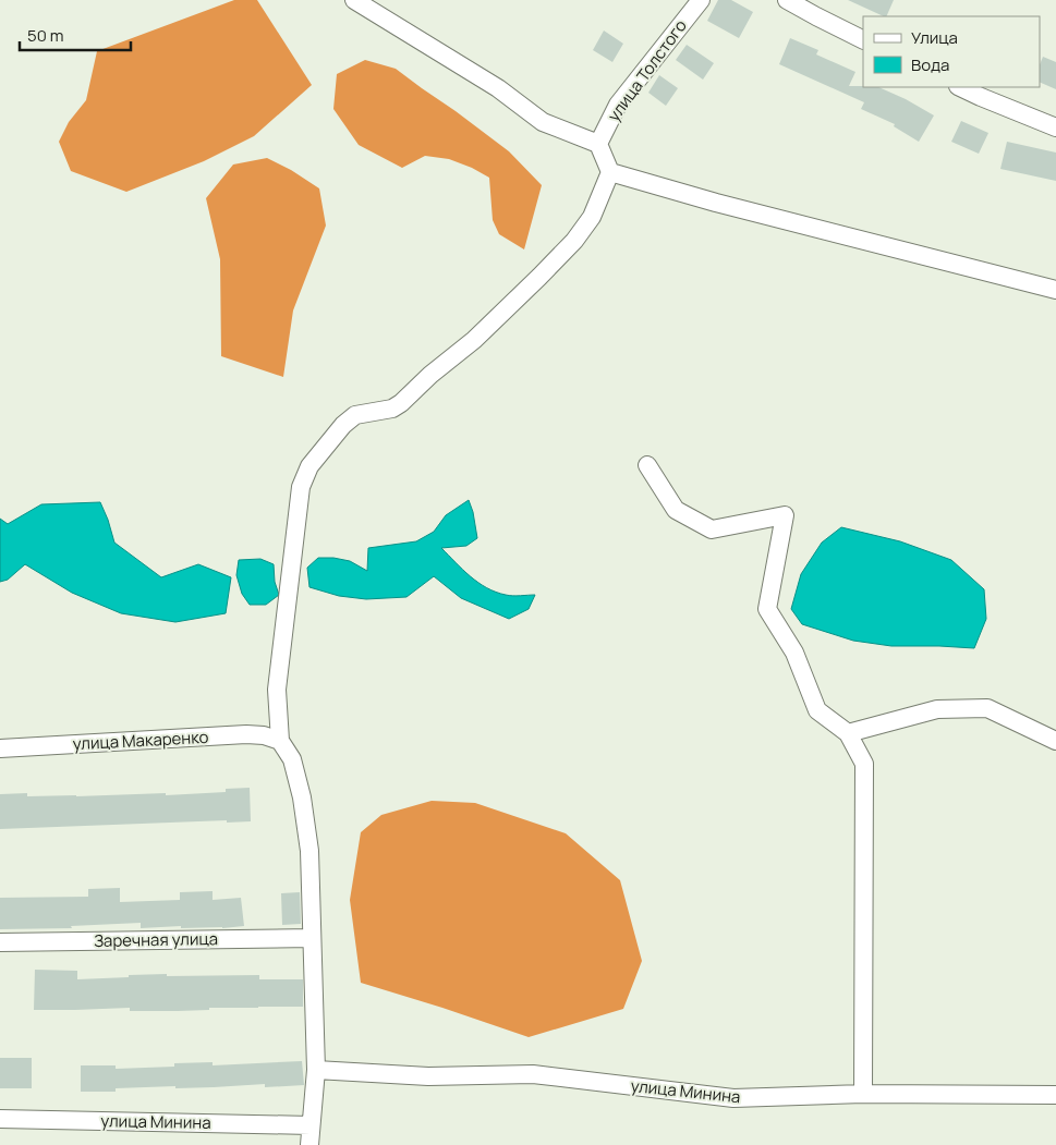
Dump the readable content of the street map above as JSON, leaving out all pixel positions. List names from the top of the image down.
{
  "streets": {
    "street": [
      "улица Толстого",
      "улица Макаренко",
      "Заречная улица",
      "улица Минина"
    ]
  },
  "legend": ["Улица", "Вода"],
  "scale_bar": "50 m"
}
